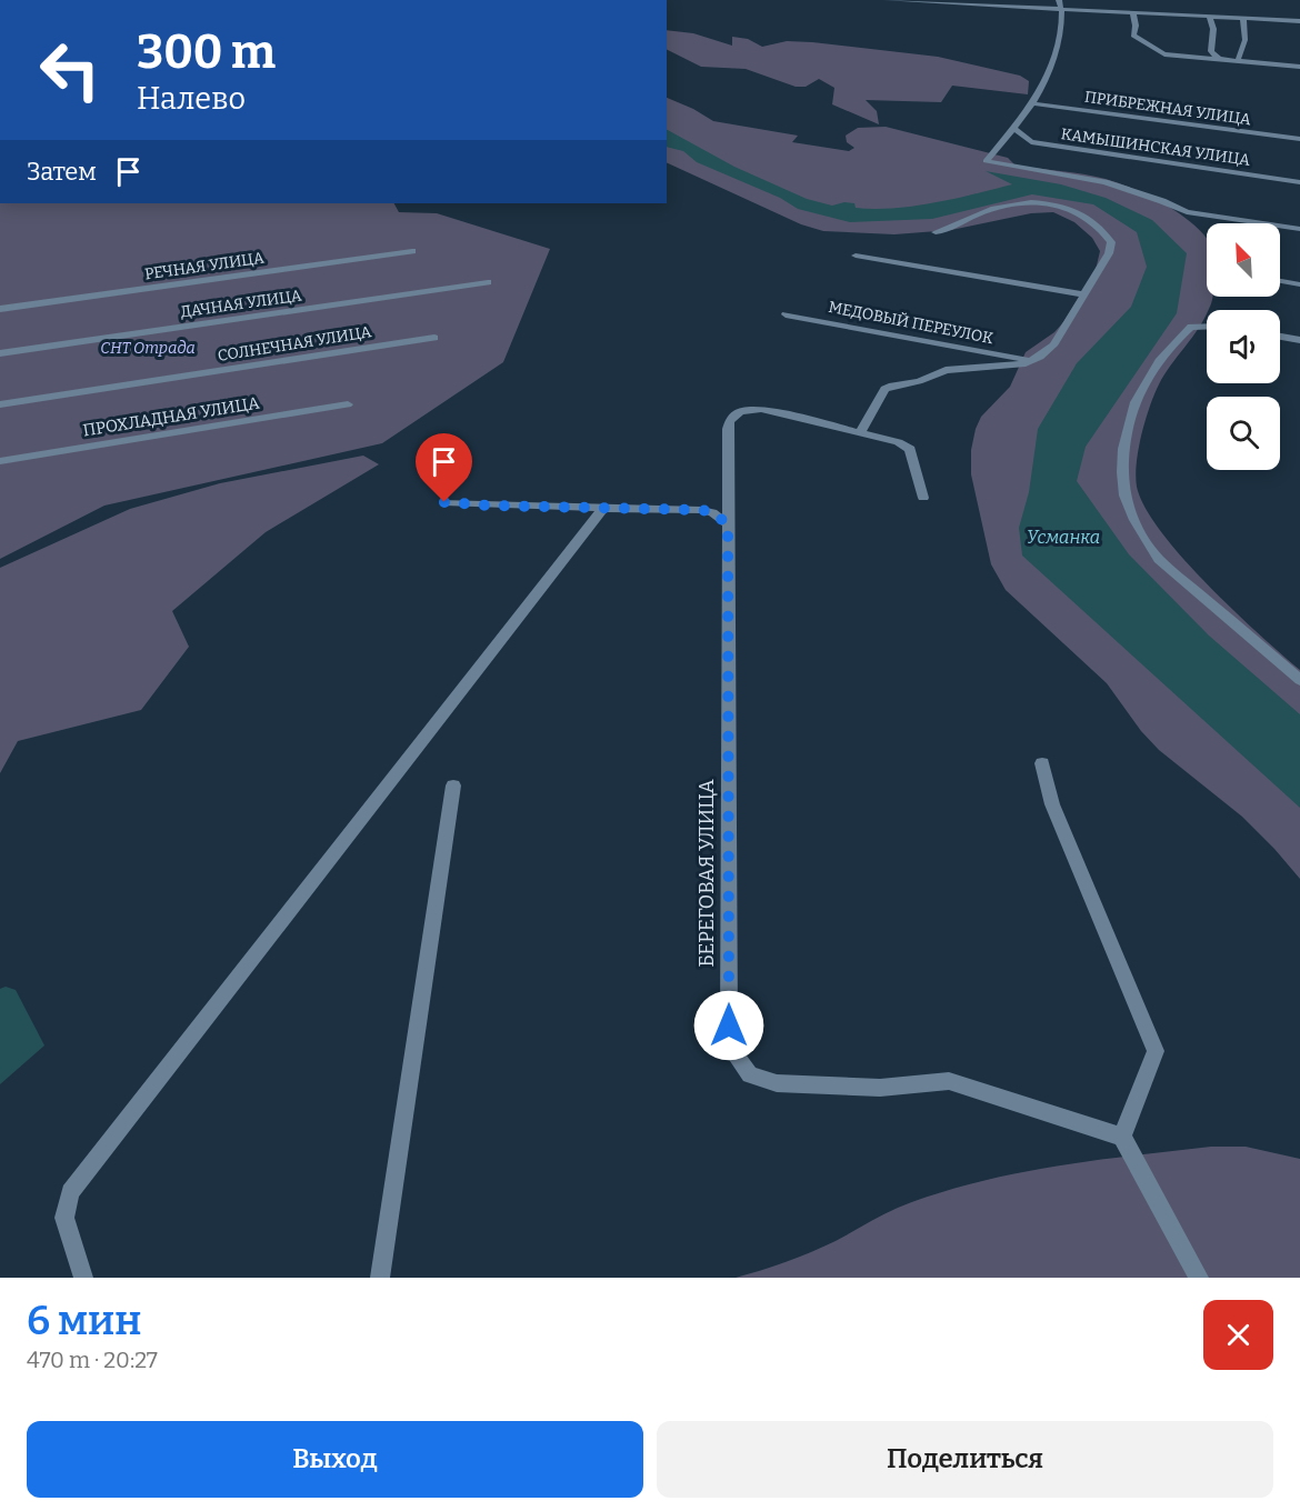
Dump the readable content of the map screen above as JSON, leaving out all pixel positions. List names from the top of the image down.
{
  "streets": {
    "street": [
      "ПРИБРЕЖНАЯ УЛИЦА",
      "КАМЫШИНСКАЯ УЛИЦА",
      "РЕЧНАЯ УЛИЦА",
      "ДАЧНАЯ УЛИЦА",
      "МЕДОВЫЙ ПЕРЕУЛОК",
      "СОЛНЕЧНАЯ УЛИЦА",
      "ПРОХЛАДНАЯ УЛИЦА",
      "БЕРЕГОВАЯ УЛИЦА"
    ]
  },
  "water": ["Усманка"],
  "parks": ["СНТ Отрада"],
  "north": "top left",
  "page": {
    "turn": ["300 m", "Налево"],
    "then": "Затем",
    "heading": ["6 мин", "470 m · 20:27"],
    "buttons": ["Выход", "Поделиться"]
  }
}
